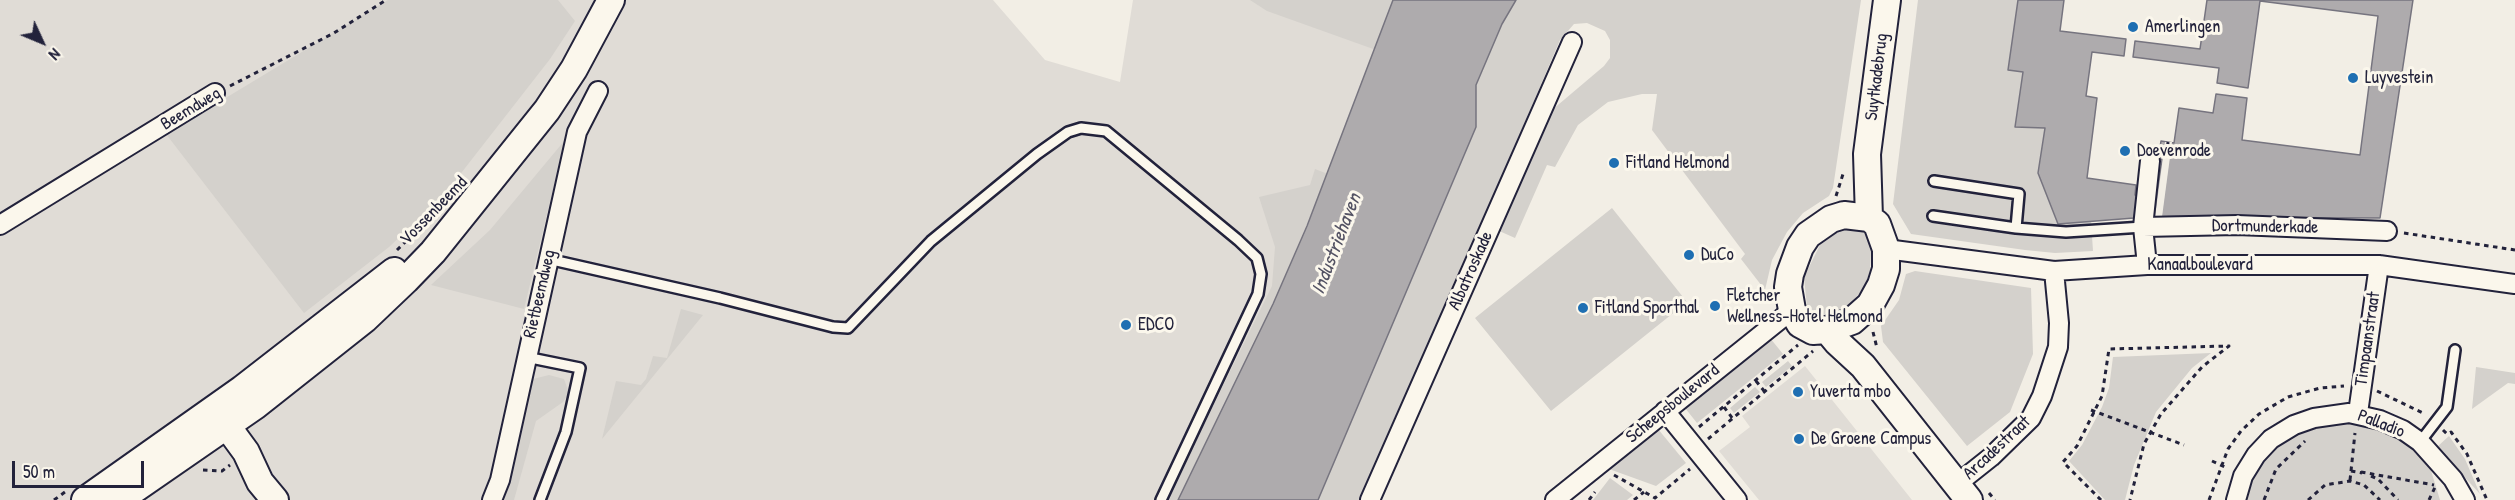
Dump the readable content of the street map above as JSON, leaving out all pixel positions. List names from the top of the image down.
{
  "streets": {
    "street": [
      "Suytkadebrug",
      "Beemdweg",
      "Vossenbeemd",
      "Dortmunderkade",
      "Kanaalboulevard",
      "Albatroskade",
      "Rietbeemdweg",
      "Timpaanstraat",
      "Scheepsboulevard",
      "Palladio",
      "Arcadestraat"
    ]
  },
  "crossings": [
    ["Suytkadebrug", "Kanaalboulevard"],
    ["Suytkadebrug", "Scheepsboulevard"],
    ["Kanaalboulevard", "Timpaanstraat"],
    ["Kanaalboulevard", "Scheepsboulevard"],
    ["Kanaalboulevard", "Arcadestraat"],
    ["Timpaanstraat", "Palladio"]
  ],
  "water": ["Industriehaven"],
  "places": [
    "Amerlingen",
    "Luyvestein",
    "Doevenrode",
    "Fitland Helmond",
    "DuCo",
    "Fletcher Wellness-Hotel Helmond",
    "Fitland Sporthal",
    "EDCO",
    "Yuverta mbo",
    "De Groene Campus"
  ],
  "scale_bar": "50 m",
  "north": "bottom right"
}
